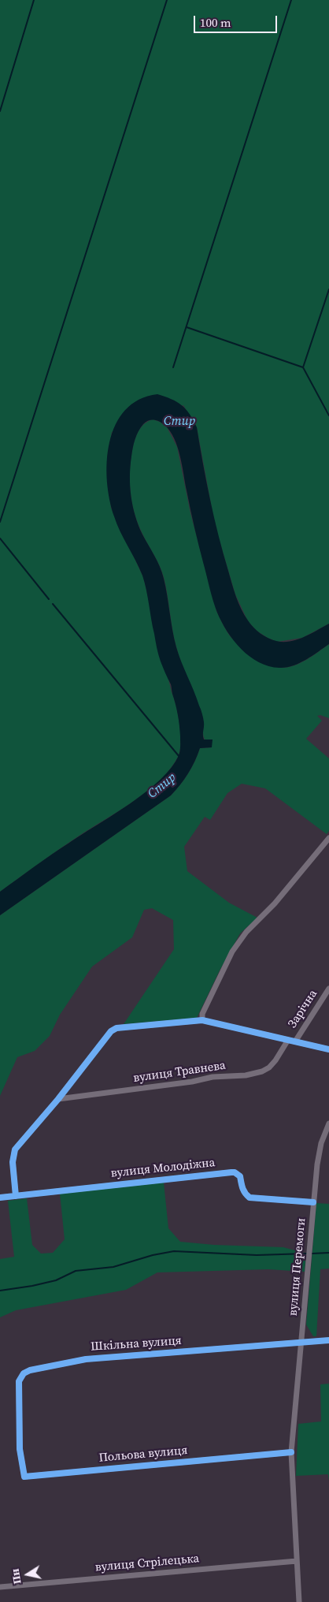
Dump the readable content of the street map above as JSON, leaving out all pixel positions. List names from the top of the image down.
{
  "streets": {
    "street": [
      "Зарічна",
      "вулиця Травнева",
      "вулиця Молодіжна",
      "вулиця Перемоги",
      "Шкільна вулиця",
      "Польова вулиця",
      "вулиця Стрілецька"
    ]
  },
  "crossings": [
    ["вулиця Молодіжна", "вулиця Перемоги"],
    ["вулиця Перемоги", "Шкільна вулиця"],
    ["вулиця Перемоги", "Польова вулиця"],
    ["вулиця Перемоги", "вулиця Стрілецька"],
    ["Шкільна вулиця", "Польова вулиця"]
  ],
  "water": ["Стир"],
  "scale_bar": "100 m",
  "north": "left"
}
